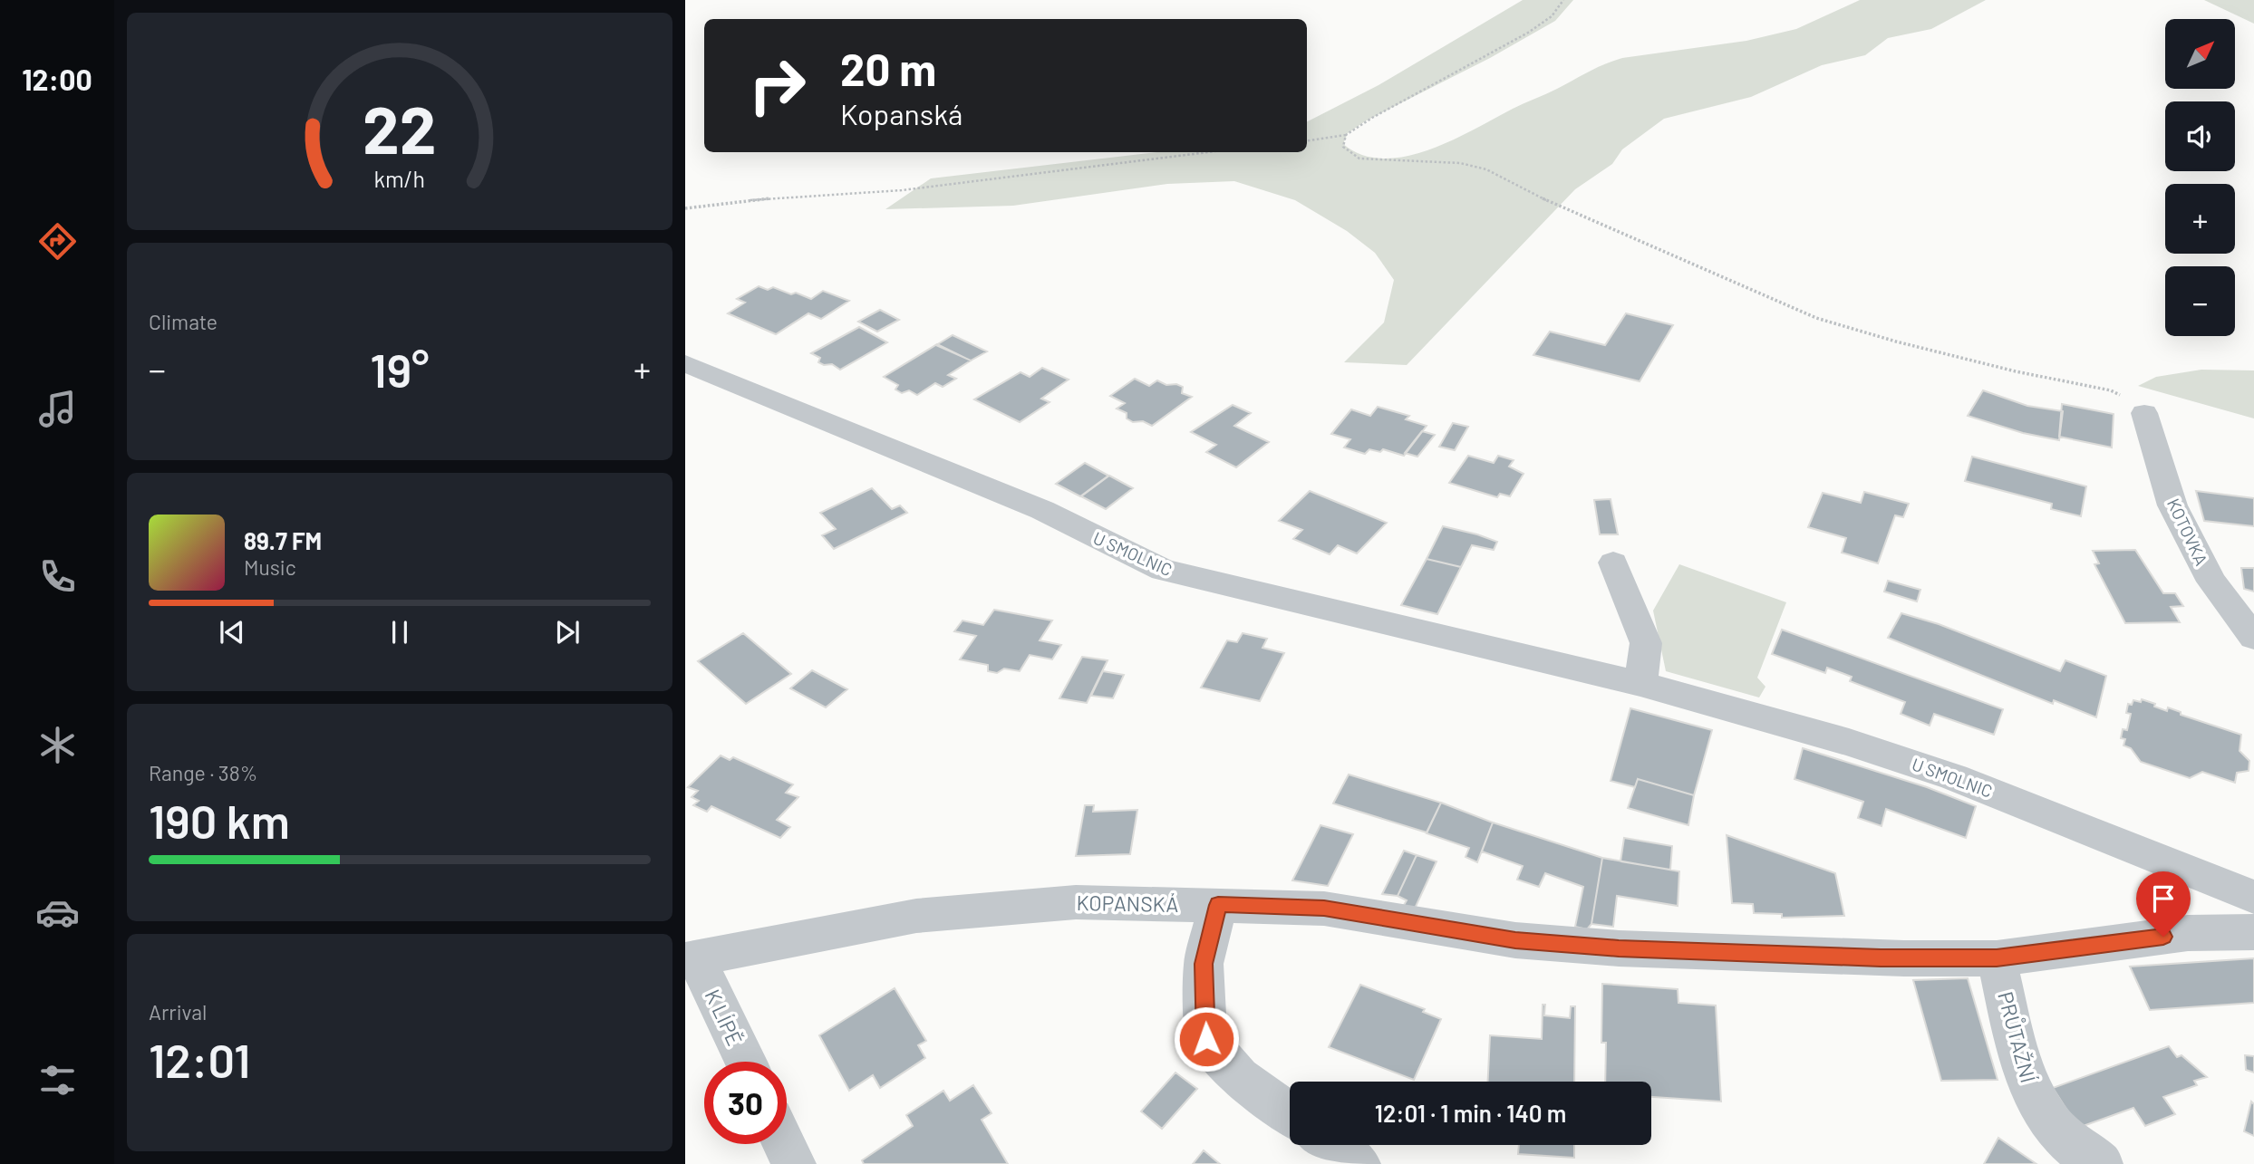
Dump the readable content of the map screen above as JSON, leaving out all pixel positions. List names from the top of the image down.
{
  "streets": {
    "street": [
      "KOTOVKA",
      "U SMOLNIC",
      "KOPANSKÁ",
      "K LÍPĚ",
      "PRŮTAŽNÍ"
    ]
  },
  "crossings": [
    ["KOPANSKÁ", "K LÍPĚ"],
    ["KOPANSKÁ", "PRŮTAŽNÍ"]
  ],
  "north": "top right",
  "page": {
    "tabs": "12:00",
    "map_buttons": ["+", "−"],
    "turn": ["20 m", "Kopanská"],
    "tile": [
      "Climate",
      ["Range · 38%", "190 km"],
      ["Arrival", "12:01"]
    ],
    "heat": ["−", "19°", "+"],
    "song": ["89.7 FM", "Music"],
    "limit": "30",
    "trip": "12:01 · 1 min · 140 m",
    "gauge": ["22", "km/h"]
  }
}
